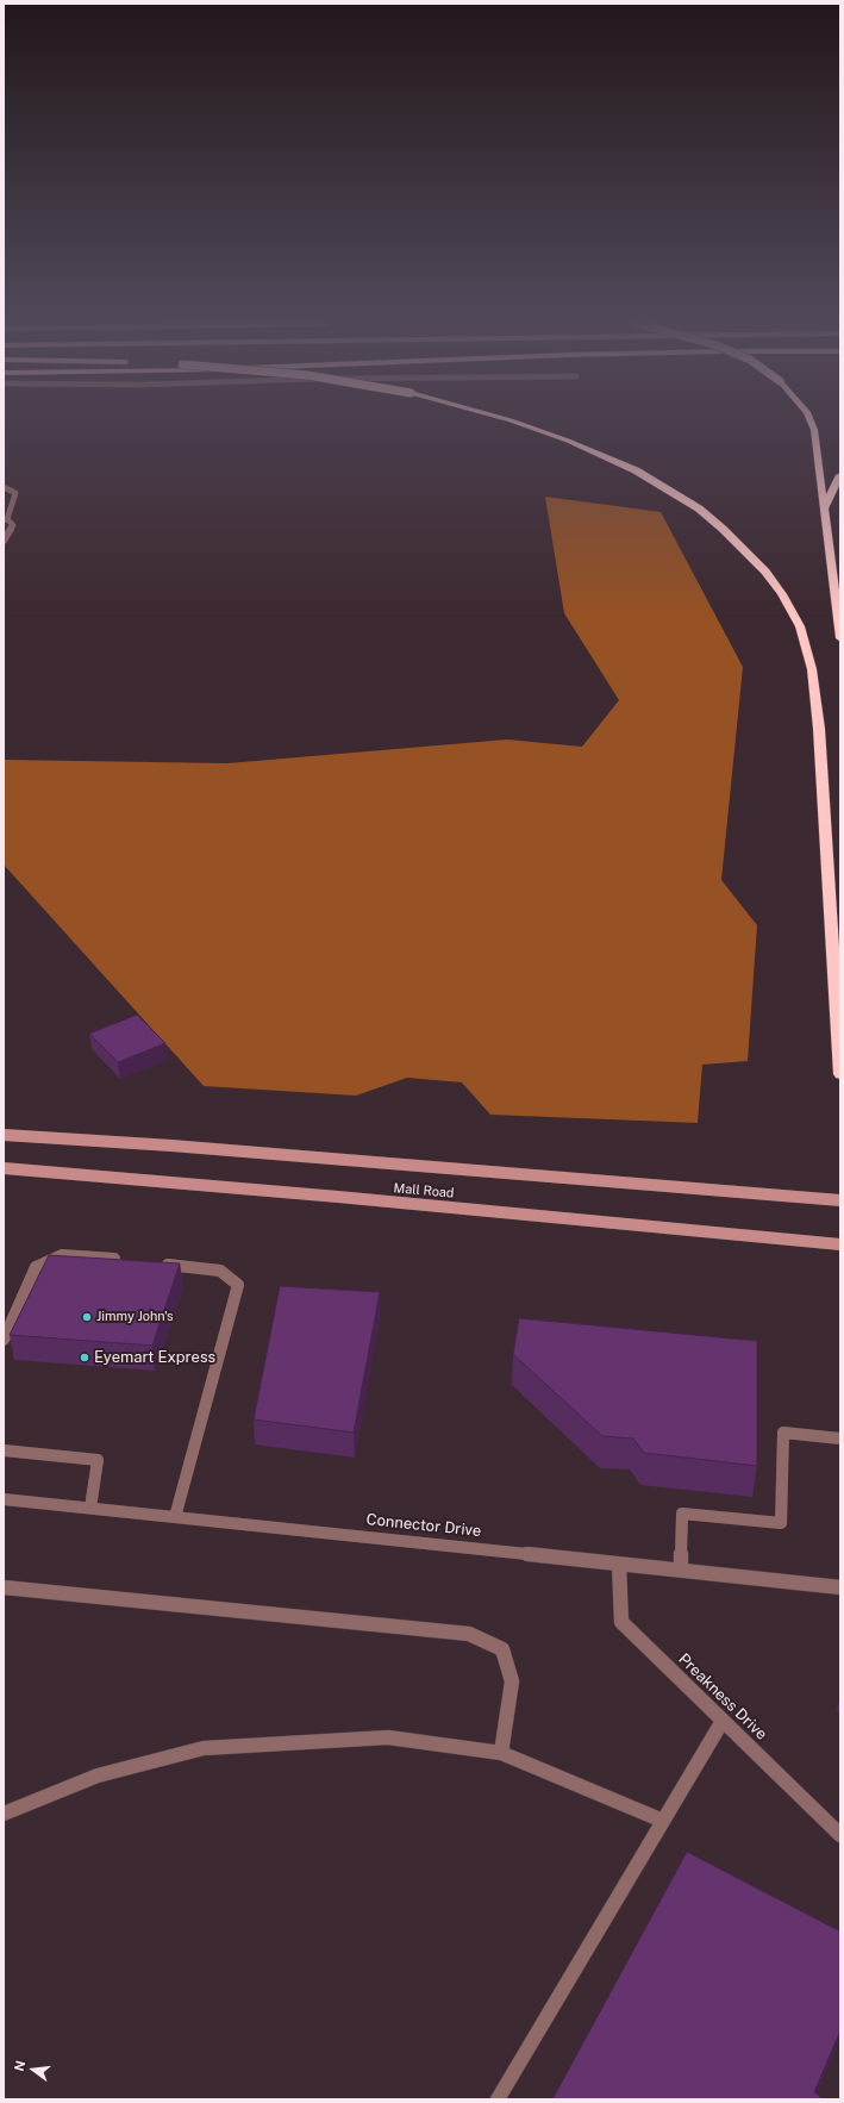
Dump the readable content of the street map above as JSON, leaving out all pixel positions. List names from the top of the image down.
{
  "streets": {
    "main road": ["Mall Road"],
    "street": ["Connector Drive", "Preakness Drive"]
  },
  "crossings": [
    ["Connector Drive", "Preakness Drive"]
  ],
  "places": ["Jimmy John's", "Eyemart Express"],
  "north": "left"
}
